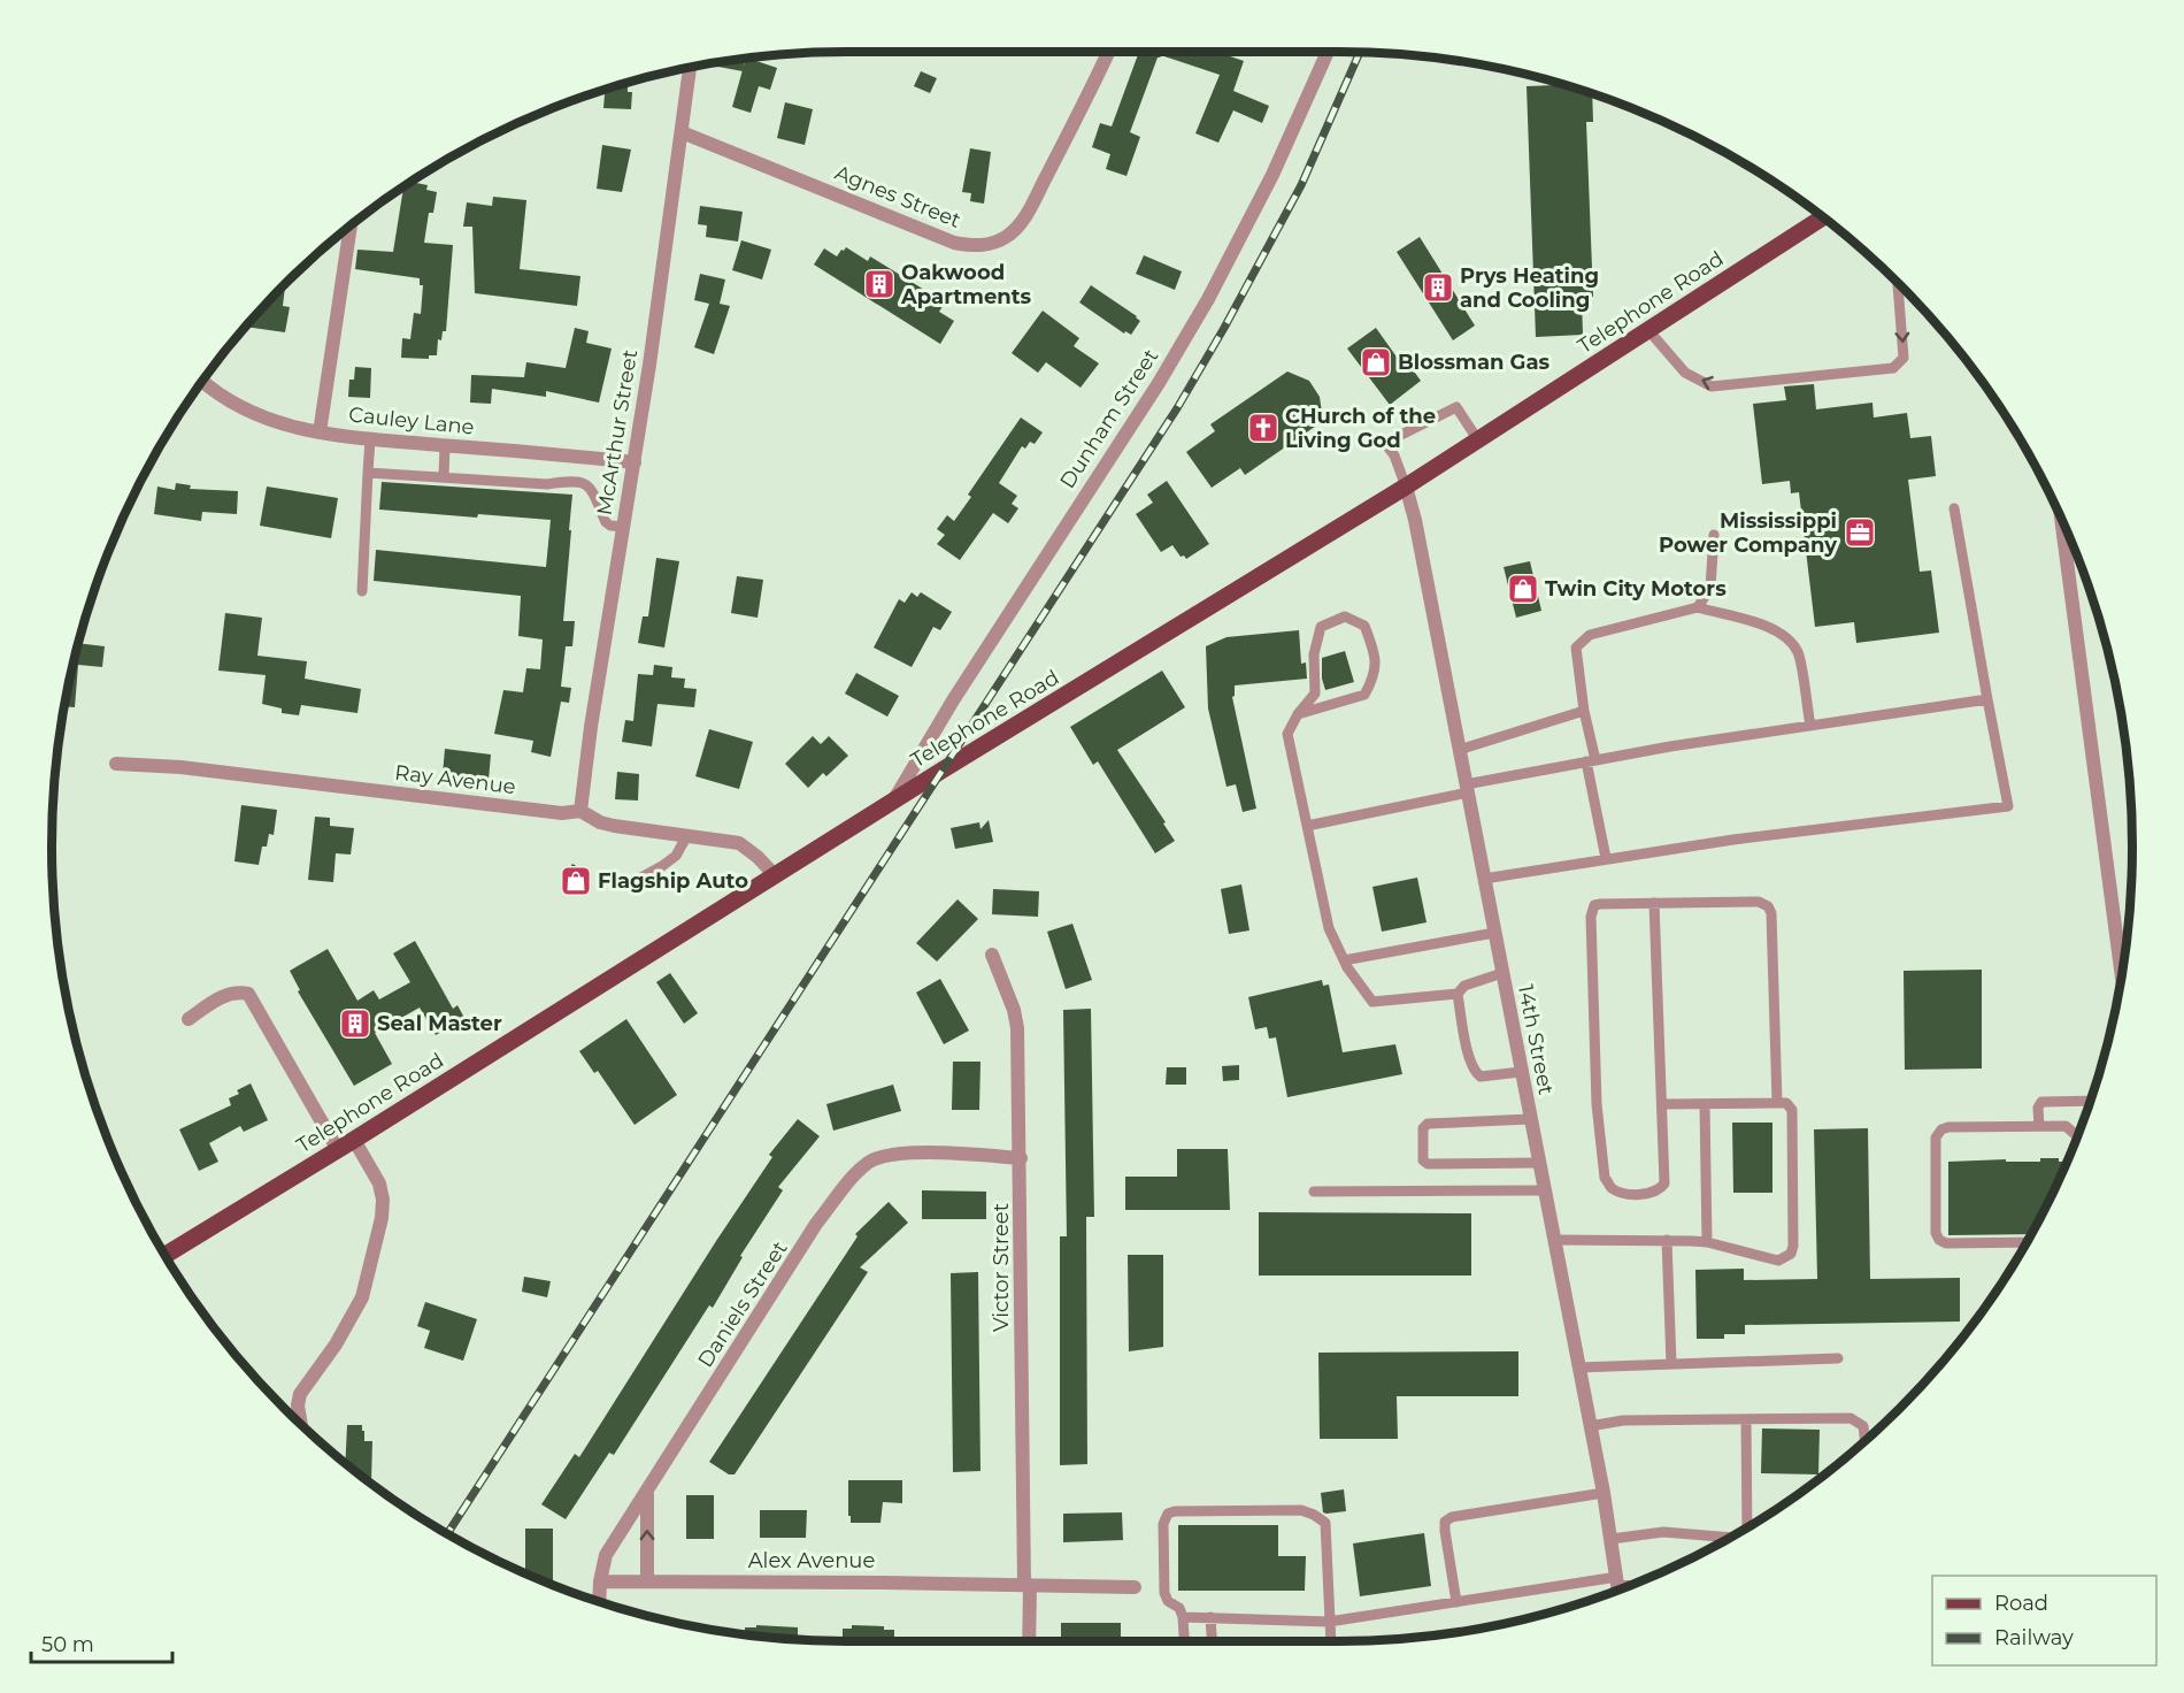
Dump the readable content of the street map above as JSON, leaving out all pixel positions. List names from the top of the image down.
{
  "streets": {
    "main road": ["Telephone Road"],
    "street": [
      "Agnes Street",
      "Dunham Street",
      "Cauley Lane",
      "McArthur Street",
      "Ray Avenue",
      "14th Street",
      "Victor Street",
      "Daniels Street",
      "Alex Avenue"
    ]
  },
  "crossings": [
    ["Agnes Street", "McArthur Street"],
    ["Telephone Road", "Dunham Street"],
    ["Telephone Road", "Ray Avenue"],
    ["Telephone Road", "14th Street"],
    ["Cauley Lane", "McArthur Street"],
    ["McArthur Street", "Ray Avenue"],
    ["Victor Street", "Daniels Street"],
    ["Victor Street", "Alex Avenue"],
    ["Daniels Street", "Alex Avenue"]
  ],
  "places": {
    "building": ["Oakwood Apartments", "Prys Heating and Cooling", "Seal Master"],
    "shop": ["Blossman Gas", "Twin City Motors", "Flagship Auto"],
    "church": ["CHurch of the Living God"],
    "office": ["Mississippi Power Company"]
  },
  "legend": ["Road", "Railway"],
  "scale_bar": "50 m"
}
